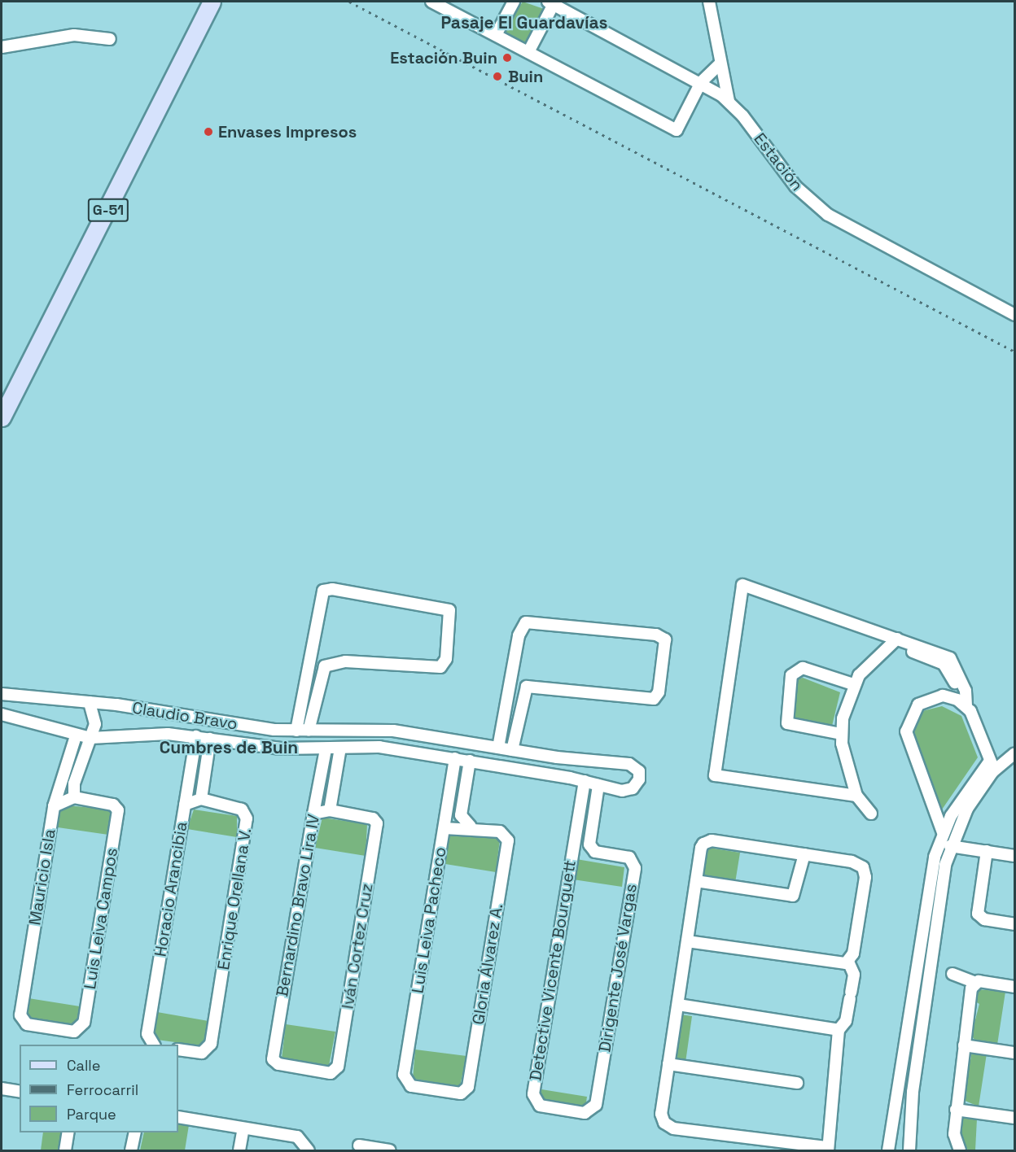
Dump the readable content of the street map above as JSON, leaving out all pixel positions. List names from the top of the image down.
{
  "streets": {
    "main road": ["G-51"],
    "street": [
      "Estación",
      "Claudio Bravo",
      "Mauricio Isla",
      "Horacio Arancibia",
      "Enrique Orellana V.",
      "Bernardino Bravo Lira IV",
      "Luis Leiva Campos",
      "Luis Leiva Pacheco",
      "Iván Cortez Cruz",
      "Gloria Álvarez A.",
      "Dirigente José Vargas",
      "Detective Vicente Bourguett"
    ]
  },
  "crossings": [
    ["Claudio Bravo", "Mauricio Isla"],
    ["Claudio Bravo", "Horacio Arancibia"],
    ["Claudio Bravo", "Bernardino Bravo Lira IV"],
    ["Claudio Bravo", "Luis Leiva Pacheco"],
    ["Claudio Bravo", "Detective Vicente Bourguett"],
    ["Mauricio Isla", "Luis Leiva Campos"],
    ["Bernardino Bravo Lira IV", "Iván Cortez Cruz"],
    ["Luis Leiva Pacheco", "Gloria Álvarez A."],
    ["Dirigente José Vargas", "Detective Vicente Bourguett"]
  ],
  "districts": ["Pasaje El Guardavías", "Cumbres de Buin"],
  "places": ["Estación Buin", "Buin", "Envases Impresos"],
  "legend": ["Calle", "Ferrocarril", "Parque"]
}
